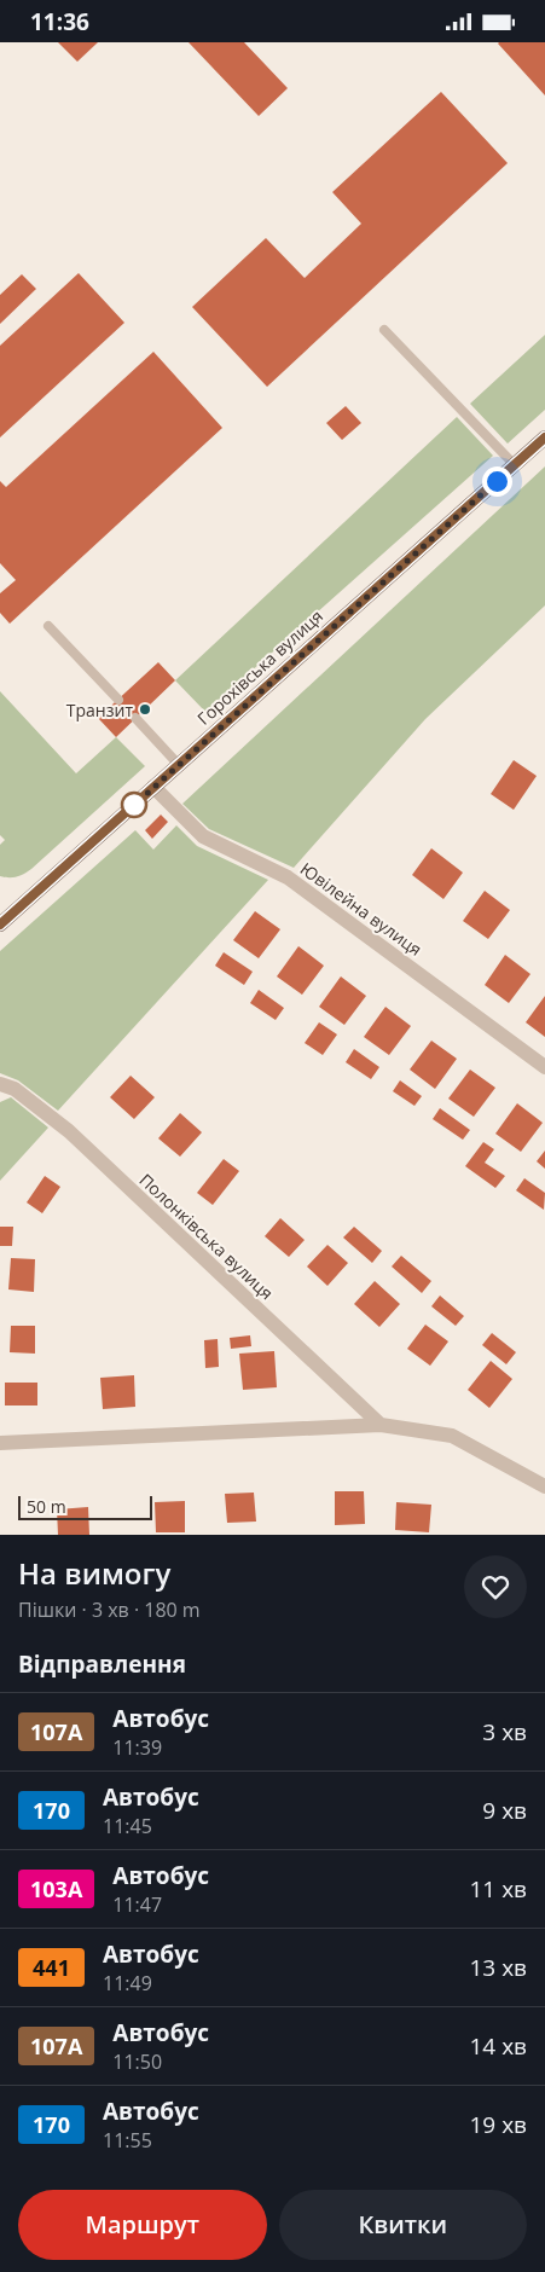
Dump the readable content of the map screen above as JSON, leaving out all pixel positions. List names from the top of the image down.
{
  "streets": {
    "main road": ["Горохівська вулиця"],
    "street": ["Ювілейна вулиця", "Полонківська вулиця"]
  },
  "crossings": [
    ["Горохівська вулиця", "Ювілейна вулиця"]
  ],
  "places": ["Транзит"],
  "lines": ["bus line 107А"],
  "scale_bar": "50 m",
  "page": {
    "status": "11:36",
    "scale": "50 m",
    "heading": [
      ["На вимогу", "Пішки · 3 хв · 180 m"],
      "Відправлення"
    ],
    "list": [
      {
        "mark": "107А",
        "name": "Автобус",
        "note": "11:39",
        "value": "3 хв"
      },
      {
        "mark": "170",
        "name": "Автобус",
        "note": "11:45",
        "value": "9 хв"
      },
      {
        "mark": "103А",
        "name": "Автобус",
        "note": "11:47",
        "value": "11 хв"
      },
      {
        "mark": "441",
        "name": "Автобус",
        "note": "11:49",
        "value": "13 хв"
      },
      {
        "mark": "107А",
        "name": "Автобус",
        "note": "11:50",
        "value": "14 хв"
      },
      {
        "mark": "170",
        "name": "Автобус",
        "note": "11:55",
        "value": "19 хв"
      }
    ],
    "buttons": ["Маршрут", "Квитки"]
  }
}
